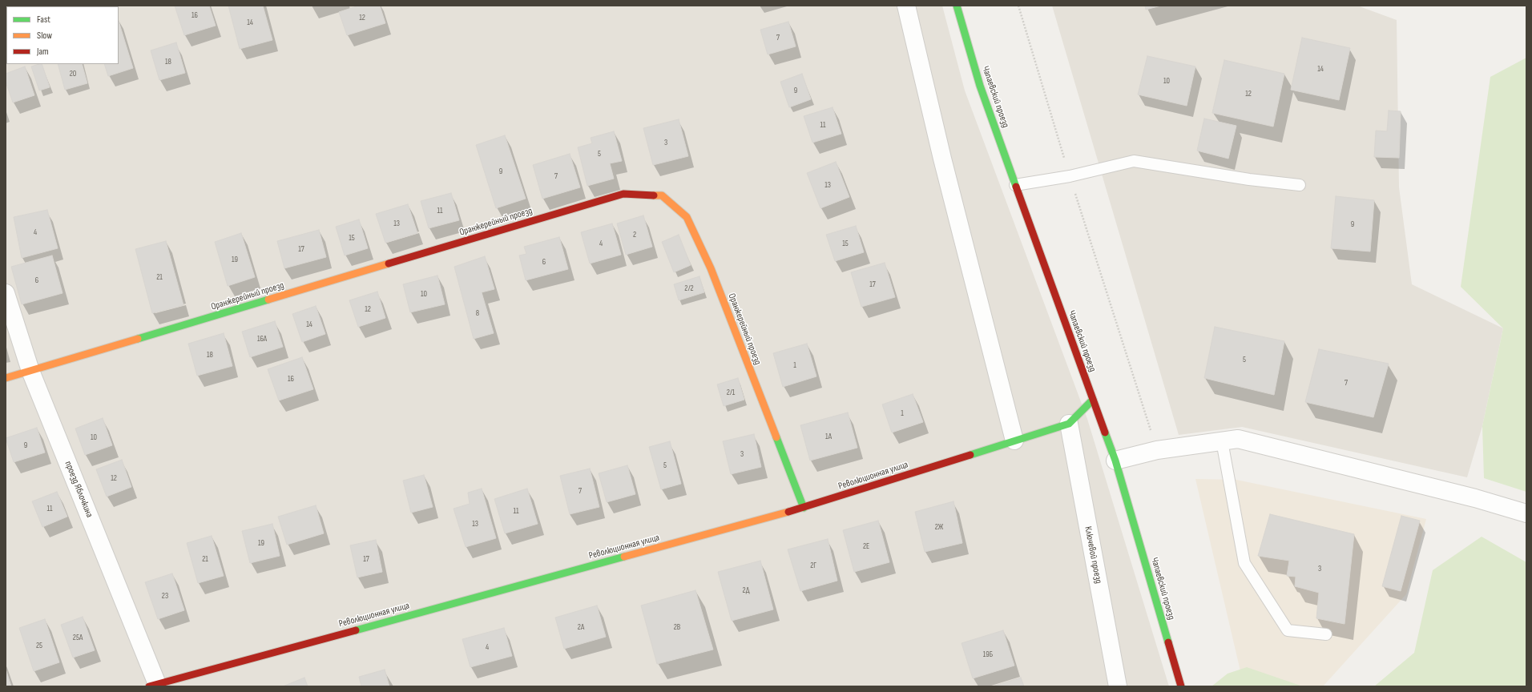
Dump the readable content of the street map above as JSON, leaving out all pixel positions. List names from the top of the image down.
{
  "streets": {
    "street": [
      "Чапаевский проезд",
      "Оранжерейный проезд",
      "Революционная улица",
      "проезд Яблочкина",
      "Ключевой проезд"
    ]
  },
  "crossings": [
    ["Чапаевский проезд", "Революционная улица"],
    ["Оранжерейный проезд", "Революционная улица"],
    ["Оранжерейный проезд", "проезд Яблочкина"],
    ["Революционная улица", "проезд Яблочкина"],
    ["Революционная улица", "Ключевой проезд"]
  ],
  "house_numbers": [
    "16",
    "12",
    "14",
    "7",
    "18",
    "14",
    "20",
    "10",
    "9",
    "12",
    "11",
    "3",
    "5",
    "9",
    "7",
    "13",
    "11",
    "13",
    "9",
    "4",
    "2",
    "15",
    "4",
    "15",
    "17",
    "19",
    "6",
    "21",
    "6",
    "17",
    "2/2",
    "10",
    "12",
    "8",
    "14",
    "16А",
    "18",
    "5",
    "1",
    "16",
    "7",
    "2/1",
    "1",
    "1А",
    "10",
    "9",
    "3",
    "5",
    "12",
    "7",
    "11",
    "11",
    "13",
    "2Ж",
    "19",
    "2Е",
    "21",
    "17",
    "2Г",
    "3",
    "2Д",
    "23",
    "2А",
    "2В",
    "25А",
    "25",
    "4",
    "19Б"
  ],
  "legend": ["Fast", "Slow", "Jam"]
}
